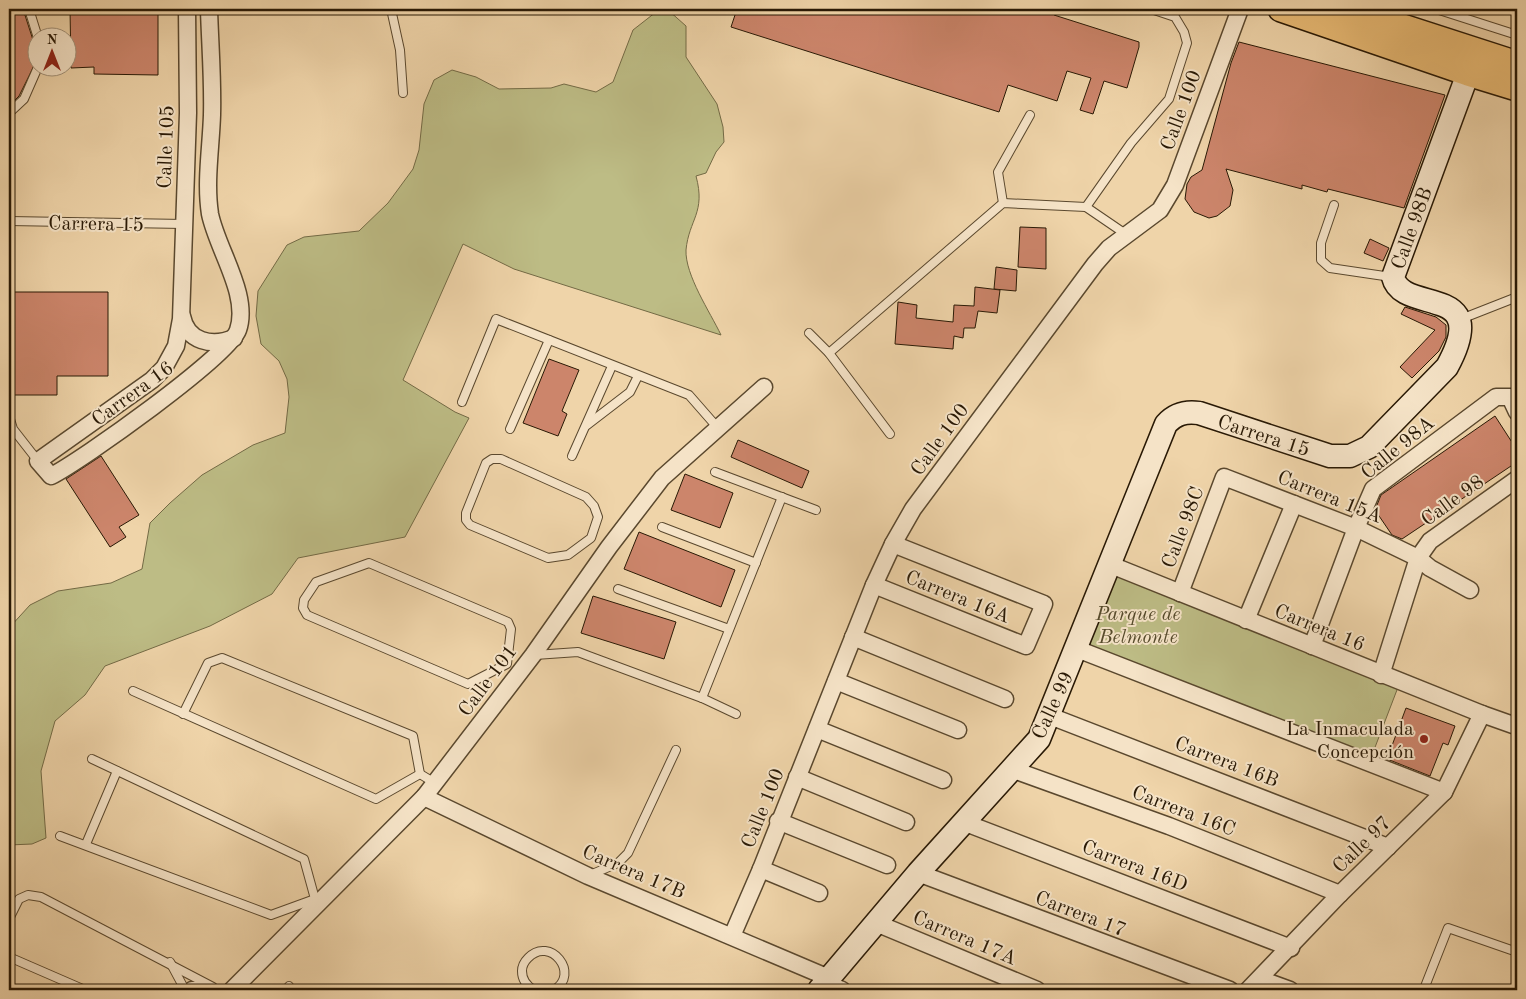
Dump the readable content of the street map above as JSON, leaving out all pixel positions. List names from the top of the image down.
{
  "streets": {
    "street": [
      "Calle 100",
      "Calle 105",
      "Carrera 15",
      "Calle 98B",
      "Carrera 16",
      "Calle 98A",
      "Carrera 15A",
      "Calle 98",
      "Calle 98C",
      "Carrera 16A",
      "Calle 101",
      "Calle 99",
      "Carrera 16B",
      "Carrera 16C",
      "Calle 97",
      "Carrera 16D",
      "Carrera 17B",
      "Carrera 17",
      "Carrera 17A"
    ]
  },
  "crossings": [
    ["Calle 100", "Carrera 16A"],
    ["Calle 100", "Carrera 17B"],
    ["Calle 105", "Carrera 15"],
    ["Calle 105", "Carrera 16"],
    ["Carrera 15", "Calle 98B"],
    ["Carrera 15", "Calle 99"],
    ["Carrera 16", "Calle 98A"],
    ["Carrera 16", "Calle 98"],
    ["Carrera 16", "Calle 98C"],
    ["Carrera 16", "Calle 99"],
    ["Carrera 16", "Calle 97"],
    ["Calle 98A", "Carrera 15A"],
    ["Carrera 15A", "Calle 98"],
    ["Carrera 15A", "Calle 98C"],
    ["Calle 101", "Carrera 17B"],
    ["Calle 99", "Carrera 16B"],
    ["Calle 99", "Carrera 16C"],
    ["Calle 99", "Carrera 16D"],
    ["Calle 99", "Carrera 17B"],
    ["Calle 99", "Carrera 17"],
    ["Calle 99", "Carrera 17A"],
    ["Carrera 16B", "Calle 97"],
    ["Carrera 16C", "Calle 97"],
    ["Calle 97", "Carrera 16D"]
  ],
  "parks": ["Parque de Belmonte"],
  "places": ["La Inmaculada Concepción"],
  "north": "top"
}
